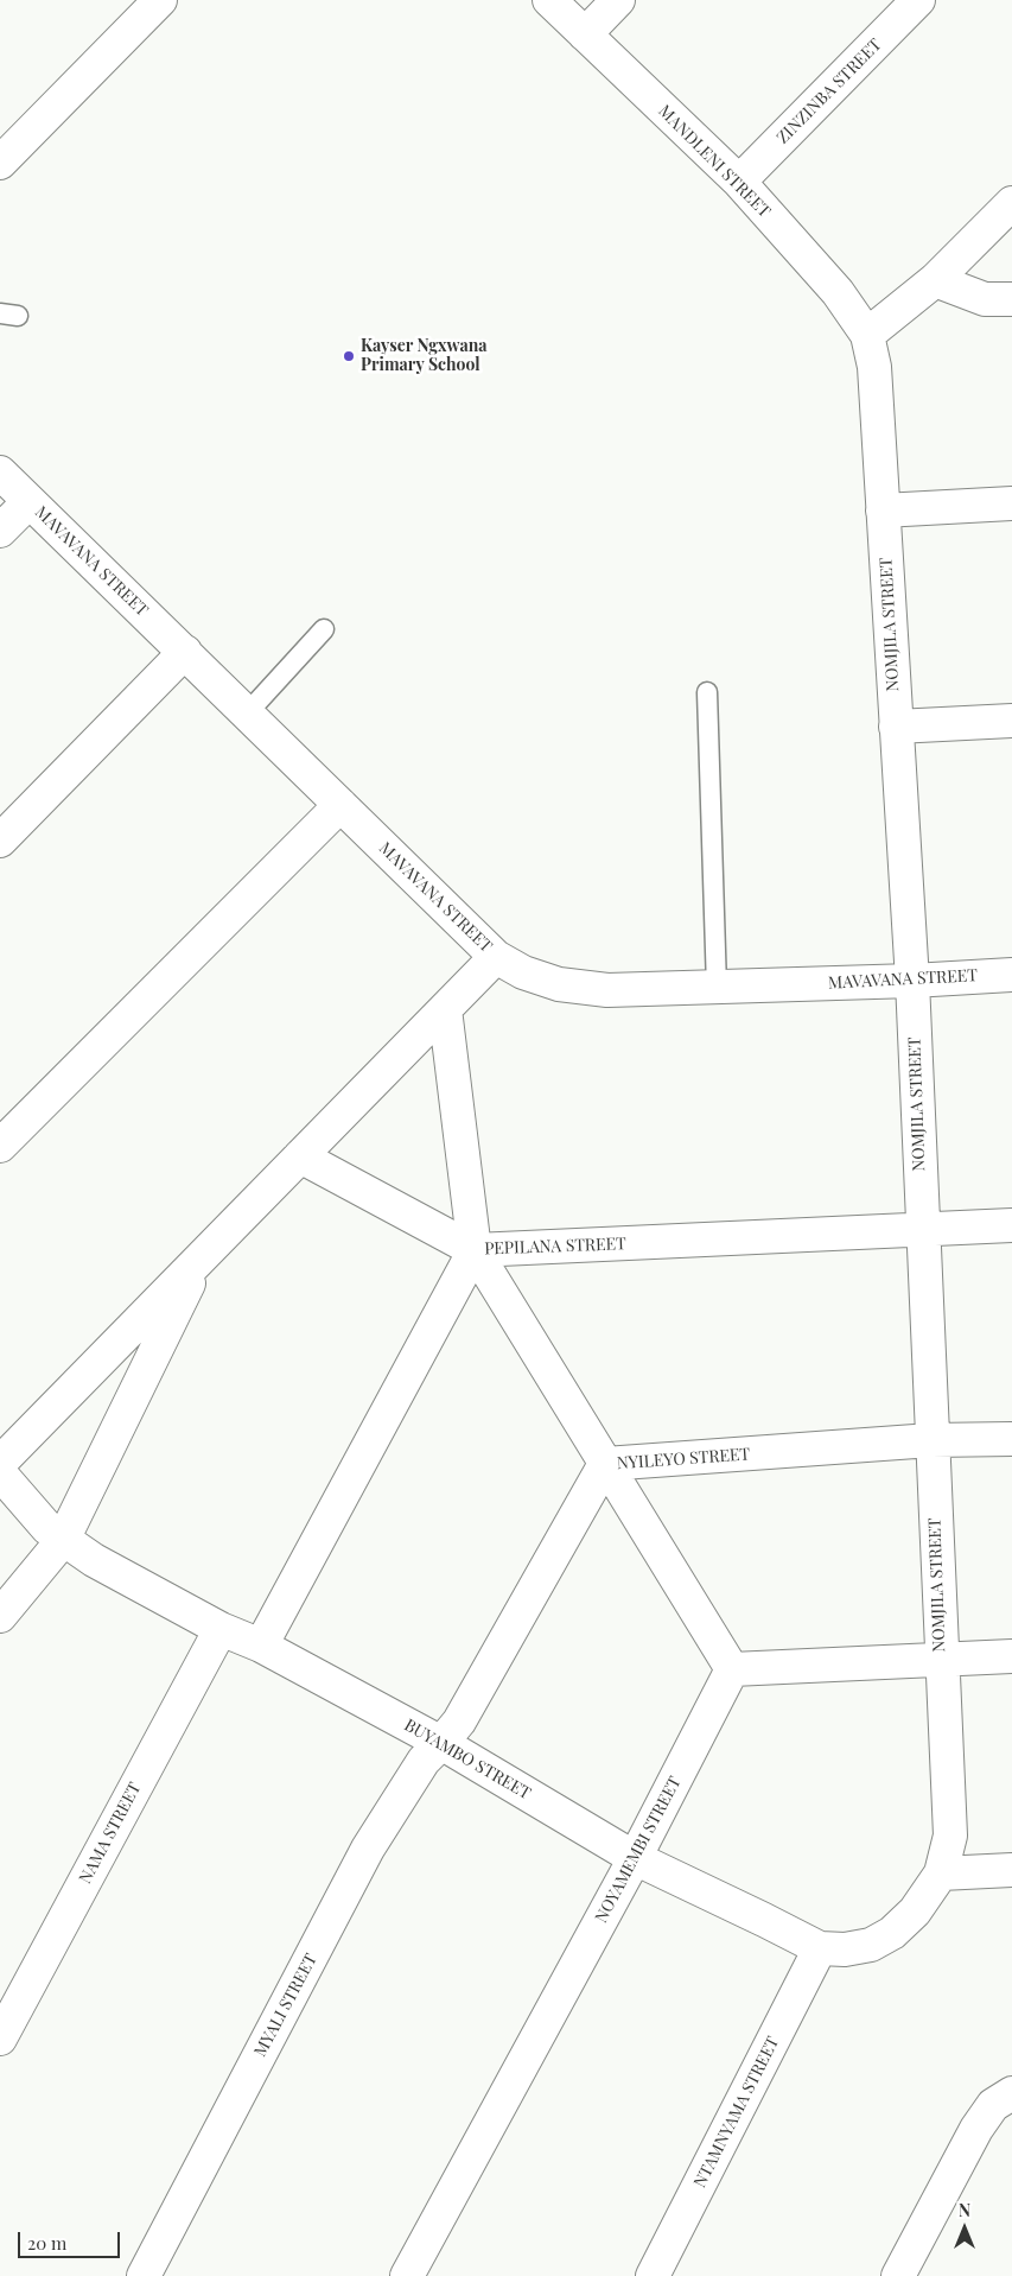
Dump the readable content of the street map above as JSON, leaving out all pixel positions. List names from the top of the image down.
{
  "streets": {
    "street": [
      "ZINZINBA STREET",
      "MANDLENI STREET",
      "MAVAVANA STREET",
      "NOMJILA STREET",
      "PEPILANA STREET",
      "NYILEYO STREET",
      "BUYAMBO STREET",
      "NAMA STREET",
      "NOYAMEMBI STREET",
      "MYALI STREET",
      "NTAMNYAMA STREET"
    ]
  },
  "crossings": [
    ["ZINZINBA STREET", "MANDLENI STREET"],
    ["MANDLENI STREET", "NOMJILA STREET"],
    ["MAVAVANA STREET", "NOMJILA STREET"],
    ["NOMJILA STREET", "PEPILANA STREET"],
    ["NOMJILA STREET", "NYILEYO STREET"],
    ["NOMJILA STREET", "BUYAMBO STREET"],
    ["PEPILANA STREET", "BUYAMBO STREET"],
    ["NYILEYO STREET", "BUYAMBO STREET"],
    ["NYILEYO STREET", "MYALI STREET"],
    ["BUYAMBO STREET", "NAMA STREET"],
    ["BUYAMBO STREET", "NOYAMEMBI STREET"],
    ["BUYAMBO STREET", "MYALI STREET"],
    ["BUYAMBO STREET", "NTAMNYAMA STREET"]
  ],
  "places": ["Kayser Ngxwana Primary School"],
  "scale_bar": "20 m",
  "north": "top"
}
